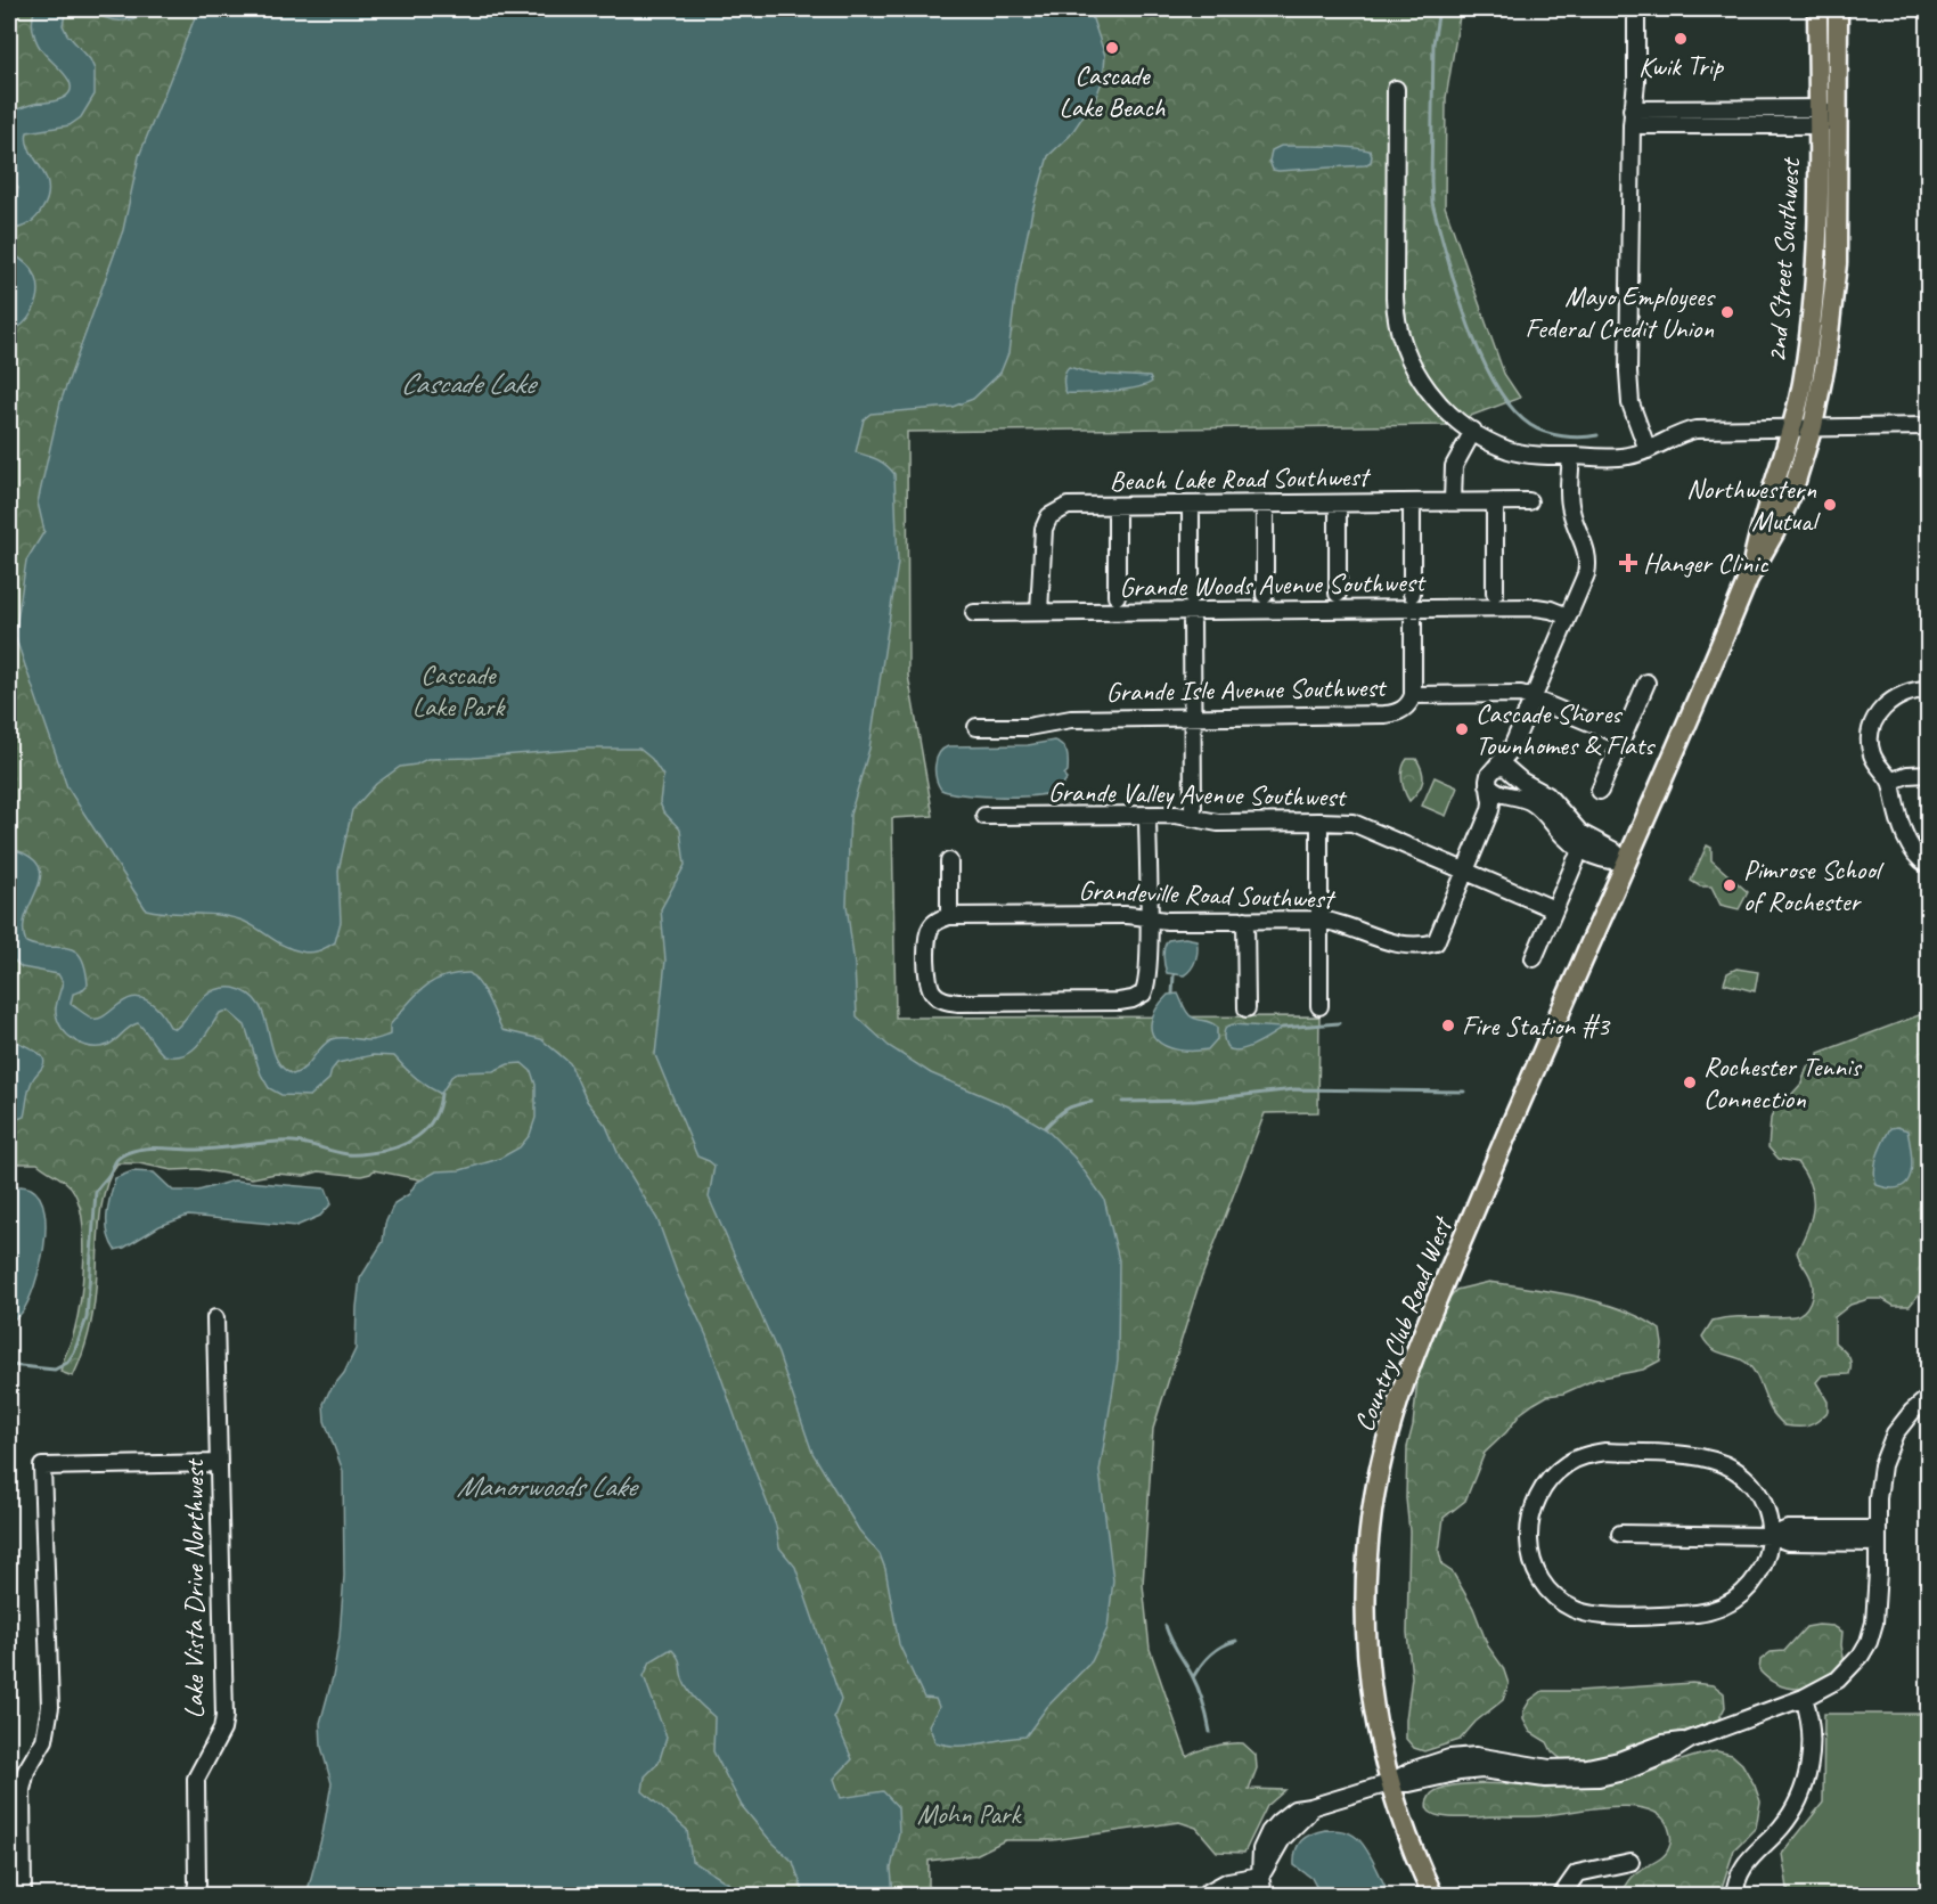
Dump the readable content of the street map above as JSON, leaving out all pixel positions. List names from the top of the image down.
{
  "streets": {
    "main road": ["2nd Street Southwest", "Country Club Road West"],
    "street": [
      "Beach Lake Road Southwest",
      "Grande Woods Avenue Southwest",
      "Grande Isle Avenue Southwest",
      "Grande Valley Avenue Southwest",
      "Grandeville Road Southwest",
      "Lake Vista Drive Northwest"
    ]
  },
  "crossings": [
    ["2nd Street Southwest", "Country Club Road West"],
    ["Beach Lake Road Southwest", "Grande Woods Avenue Southwest"],
    ["Grande Woods Avenue Southwest", "Grandeville Road Southwest"],
    ["Grande Isle Avenue Southwest", "Grandeville Road Southwest"],
    ["Grande Valley Avenue Southwest", "Grandeville Road Southwest"]
  ],
  "water": ["Cascade Lake", "Manorwoods Lake"],
  "parks": ["Cascade Lake Park", "Mohn Park"],
  "places": {
    "other": [
      "Kwik Trip",
      "Cascade Lake Beach",
      "Mayo Employees Federal Credit Union",
      "Northwestern Mutual",
      "Cascade Shores Townhomes & Flats",
      "Pimrose School of Rochester",
      "Fire Station #3",
      "Rochester Tennis Connection"
    ],
    "health": ["Hanger Clinic"]
  }
}
